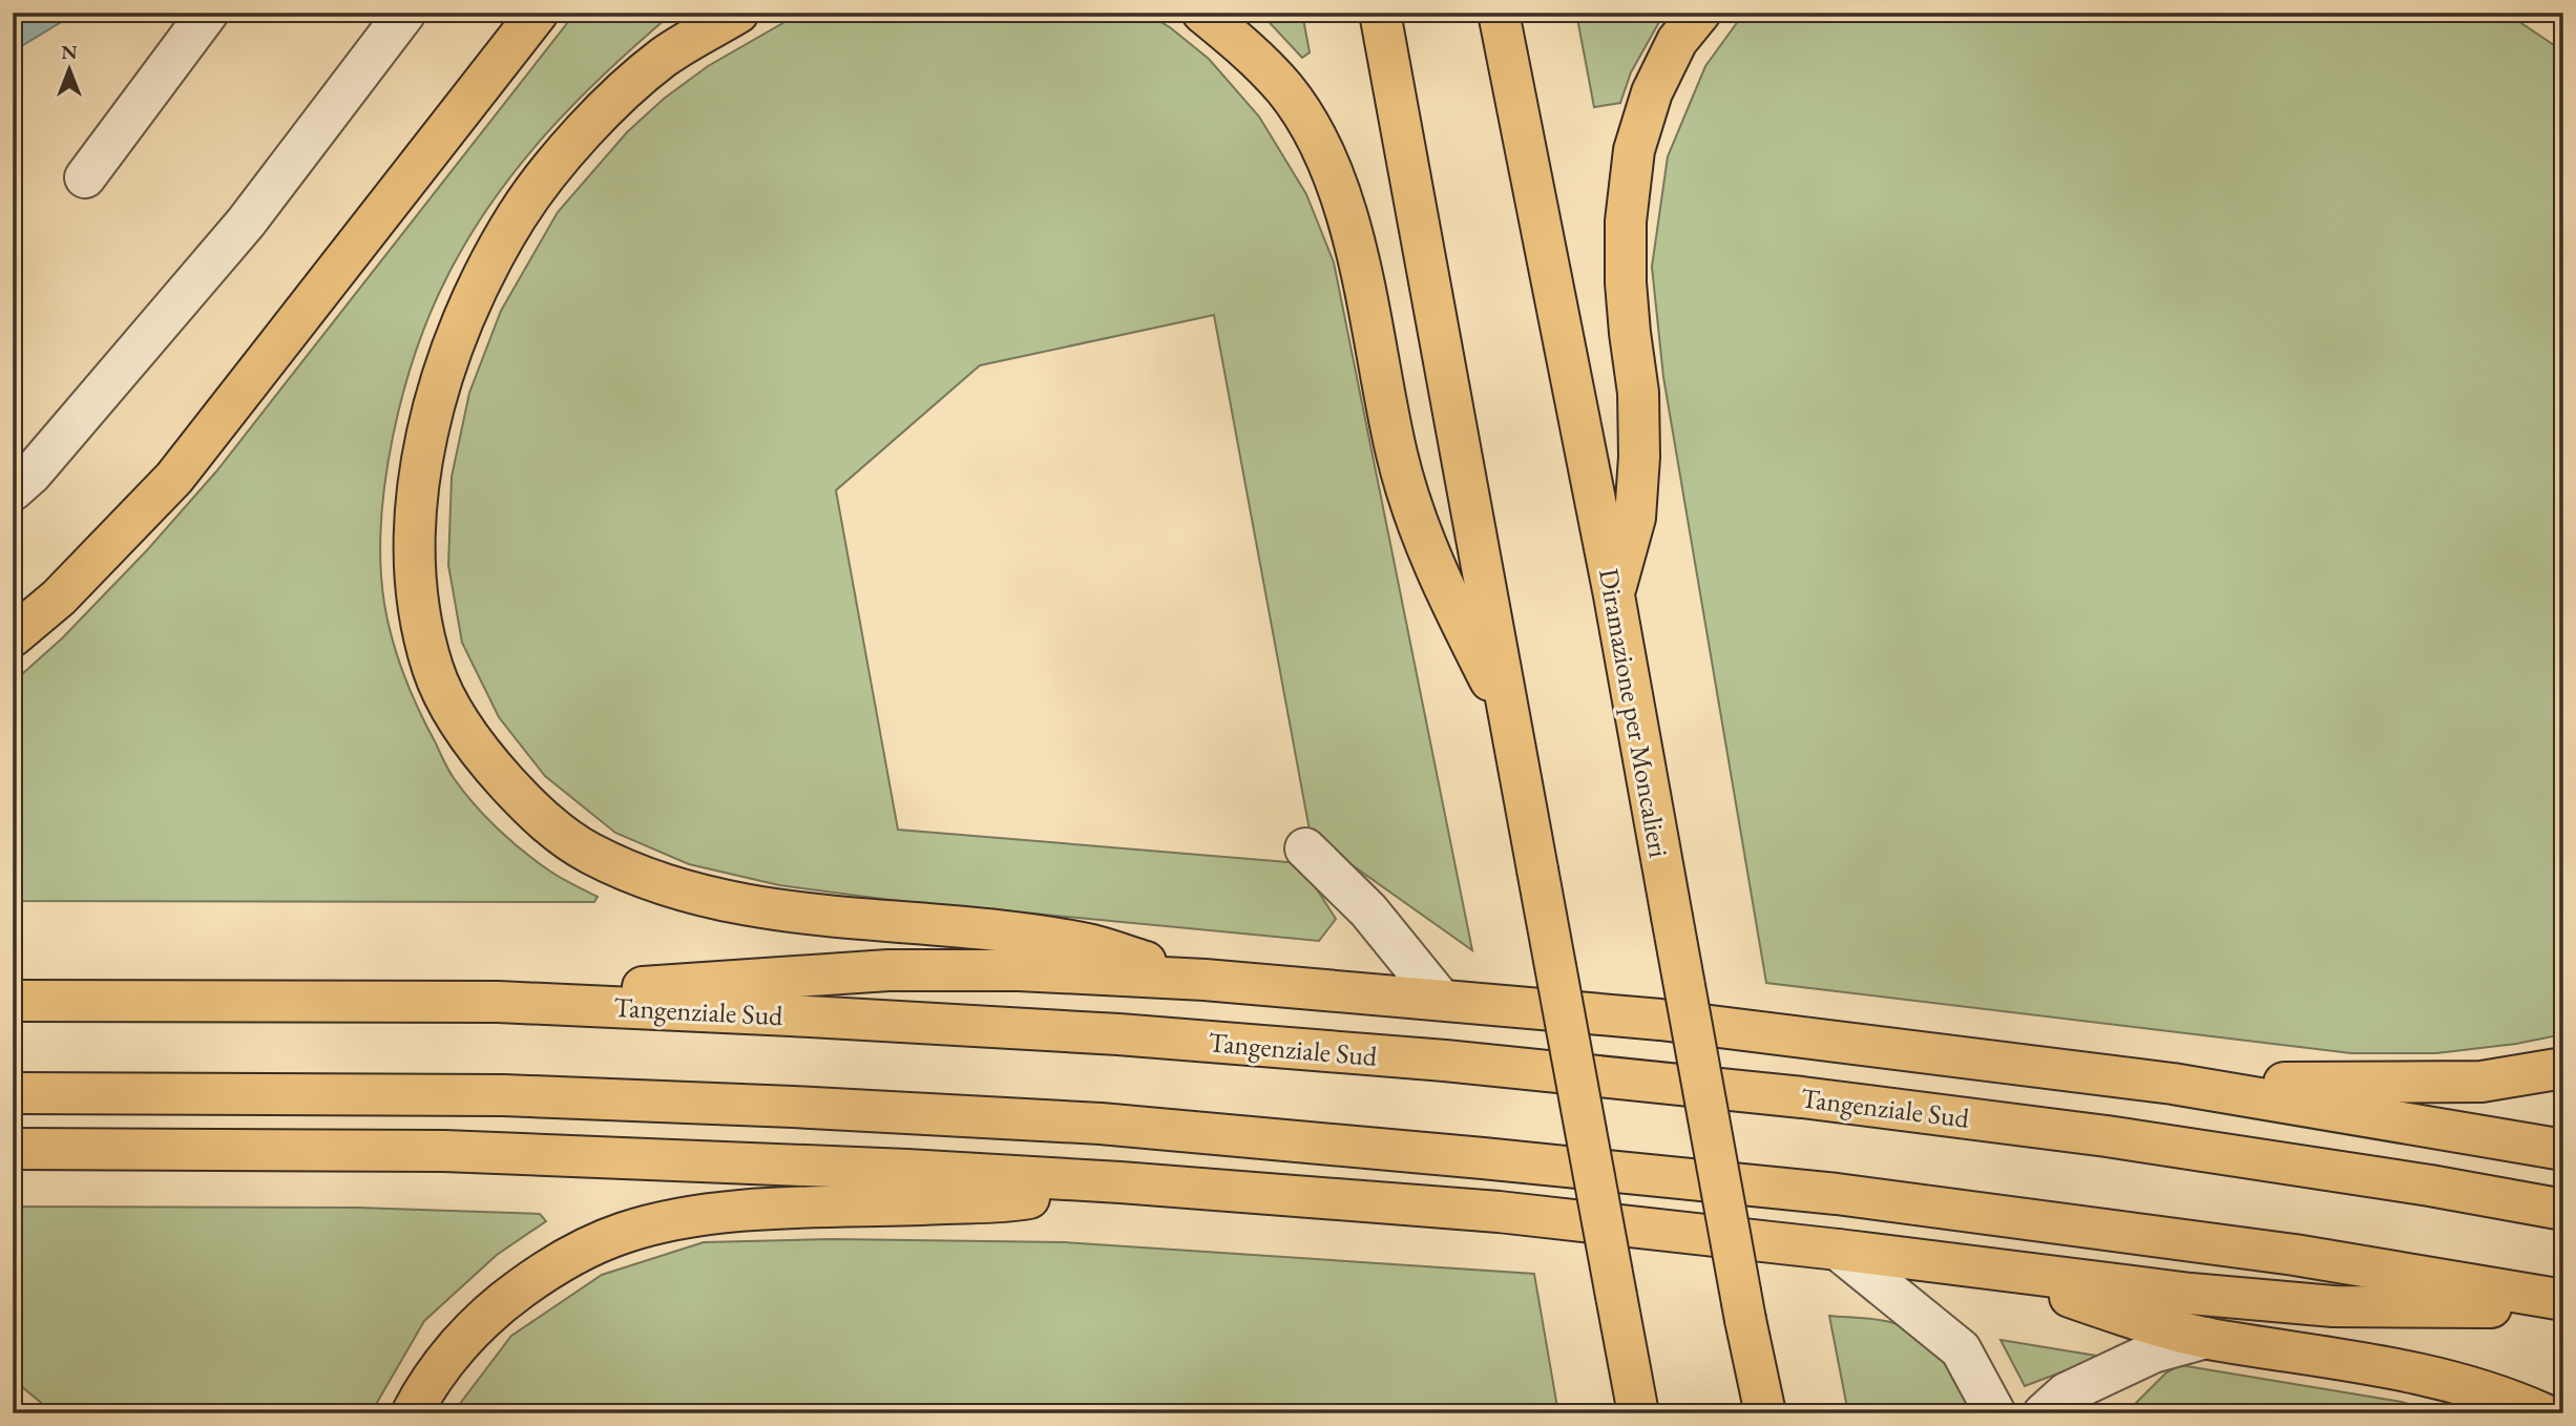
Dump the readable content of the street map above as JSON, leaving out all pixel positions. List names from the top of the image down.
{
  "streets": {
    "highway": ["Diramazione per Moncalieri", "Tangenziale Sud"]
  },
  "north": "top"
}
